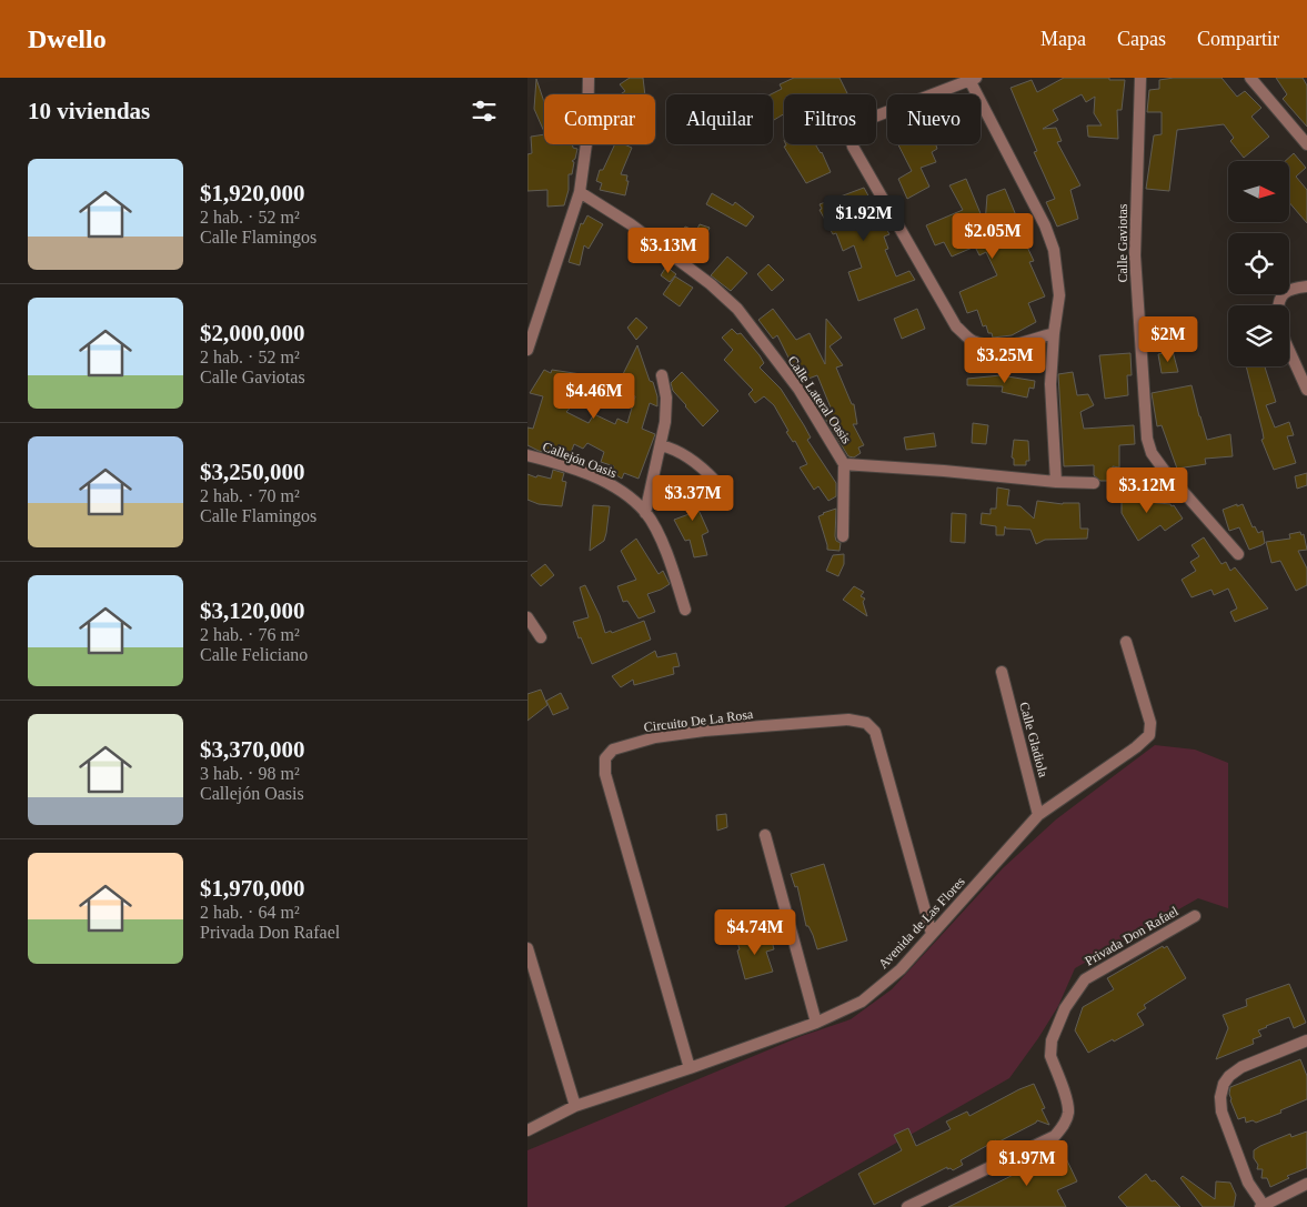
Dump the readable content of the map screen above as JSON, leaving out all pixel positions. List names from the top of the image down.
{
  "streets": {
    "street": [
      "Calle Gaviotas",
      "Calle Lateral Oasis",
      "Callejón Oasis",
      "Circuito De La Rosa",
      "Calle Gladiola",
      "Avenida de Las Flores",
      "Privada Don Rafael"
    ]
  },
  "crossings": [
    ["Circuito De La Rosa", "Avenida de Las Flores"],
    ["Calle Gladiola", "Avenida de Las Flores"]
  ],
  "north": "right",
  "page": {
    "header": "Dwello",
    "nav": ["Mapa", "Capas", "Compartir"],
    "heading": "10 viviendas",
    "chip": [
      "Comprar",
      "Alquilar",
      "Filtros",
      "Nuevo"
    ],
    "list": [
      {
        "name": "$1,920,000",
        "note": "2 hab. · 52 m² · Calle Flamingos"
      },
      {
        "name": "$2,000,000",
        "note": "2 hab. · 52 m² · Calle Gaviotas"
      },
      {
        "name": "$3,250,000",
        "note": "2 hab. · 70 m² · Calle Flamingos"
      },
      {
        "name": "$3,120,000",
        "note": "2 hab. · 76 m² · Calle Feliciano"
      },
      {
        "name": "$3,370,000",
        "note": "3 hab. · 98 m² · Callejón Oasis"
      },
      {
        "name": "$1,970,000",
        "note": "2 hab. · 64 m² · Privada Don Rafael"
      }
    ],
    "price": [
      "$1.92M",
      "$2.05M",
      "$3.13M",
      "$2M",
      "$3.25M",
      "$4.46M",
      "$3.12M",
      "$3.37M",
      "$4.74M",
      "$1.97M"
    ]
  }
}
